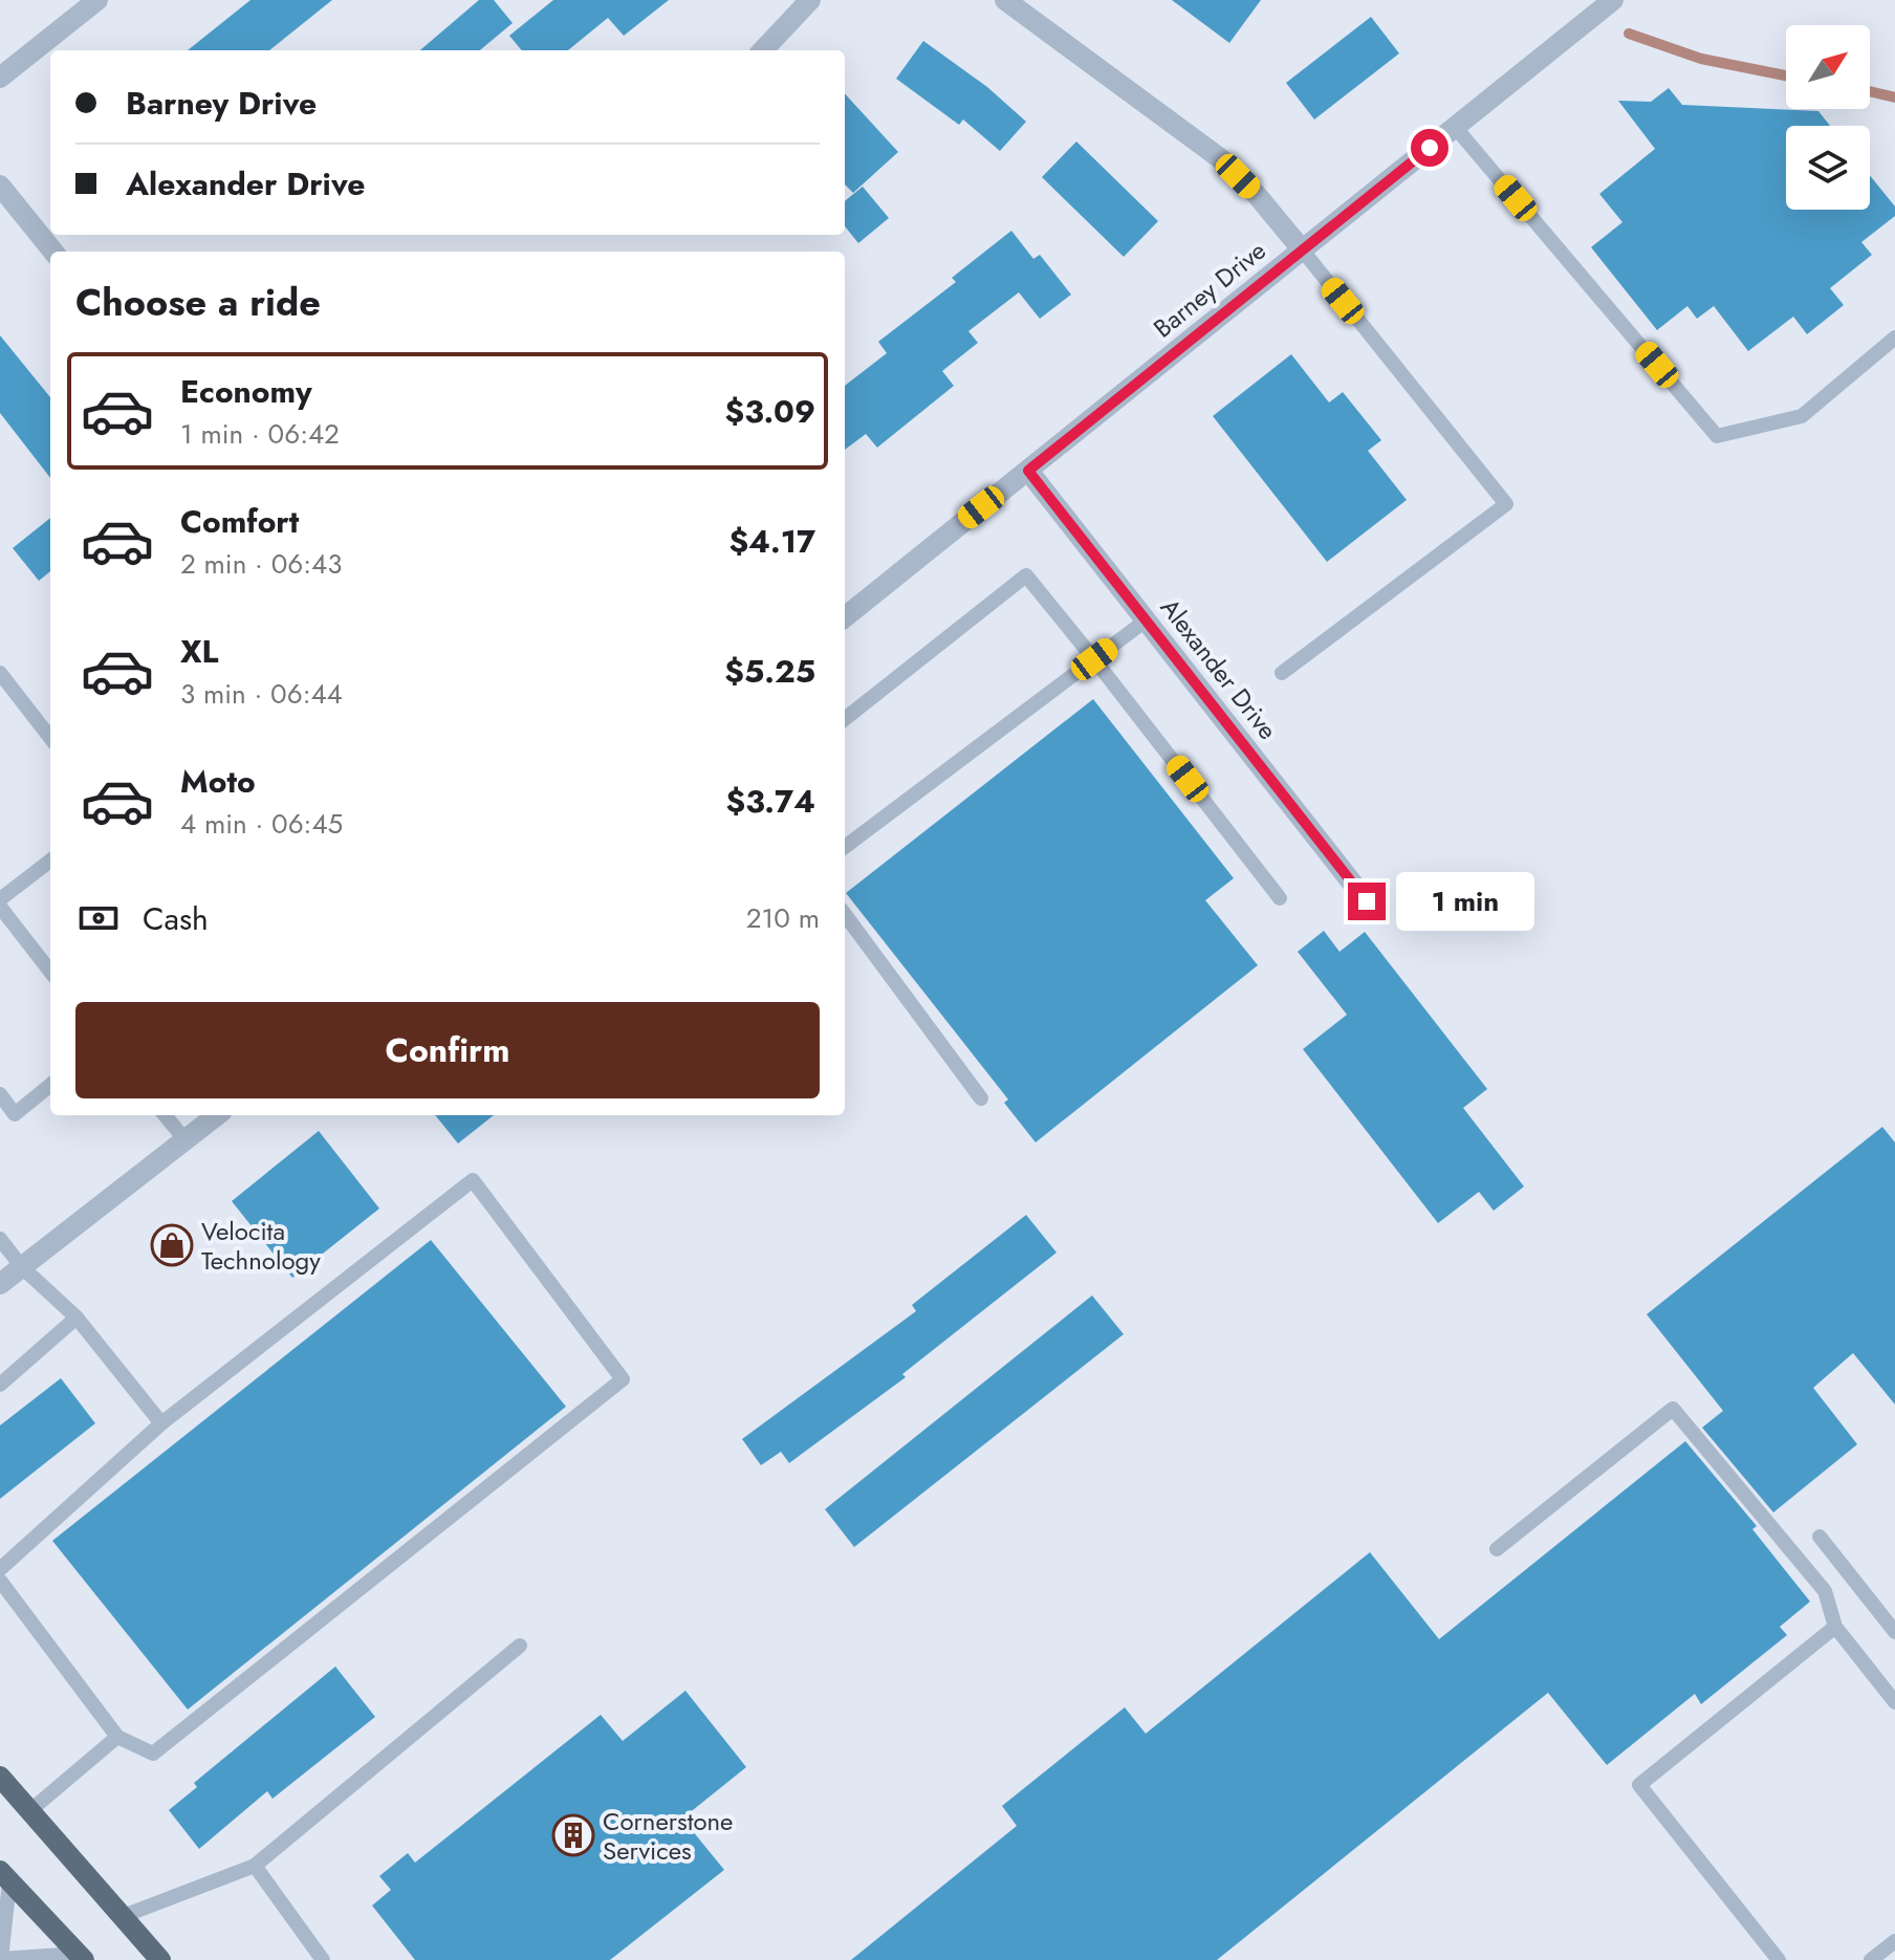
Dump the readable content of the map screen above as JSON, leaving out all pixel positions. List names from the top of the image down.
{
  "streets": {
    "street": ["Barney Drive", "Alexander Drive"]
  },
  "crossings": [
    ["Barney Drive", "Alexander Drive"]
  ],
  "places": {
    "shop": ["Velocita Technology"],
    "building": ["Cornerstone Services"]
  },
  "north": "top right",
  "page": {
    "banner": ["Barney Drive", "Alexander Drive"],
    "heading": "Choose a ride",
    "list": [
      {
        "name": "Economy",
        "note": "1 min · 06:42",
        "value": "$3.09"
      },
      {
        "name": "Comfort",
        "note": "2 min · 06:43",
        "value": "$4.17"
      },
      {
        "name": "XL",
        "note": "3 min · 06:44",
        "value": "$5.25"
      },
      {
        "name": "Moto",
        "note": "4 min · 06:45",
        "value": "$3.74"
      }
    ],
    "bubble": "1 min",
    "pay": ["Cash", "210 m"],
    "buttons": "Confirm"
  }
}
